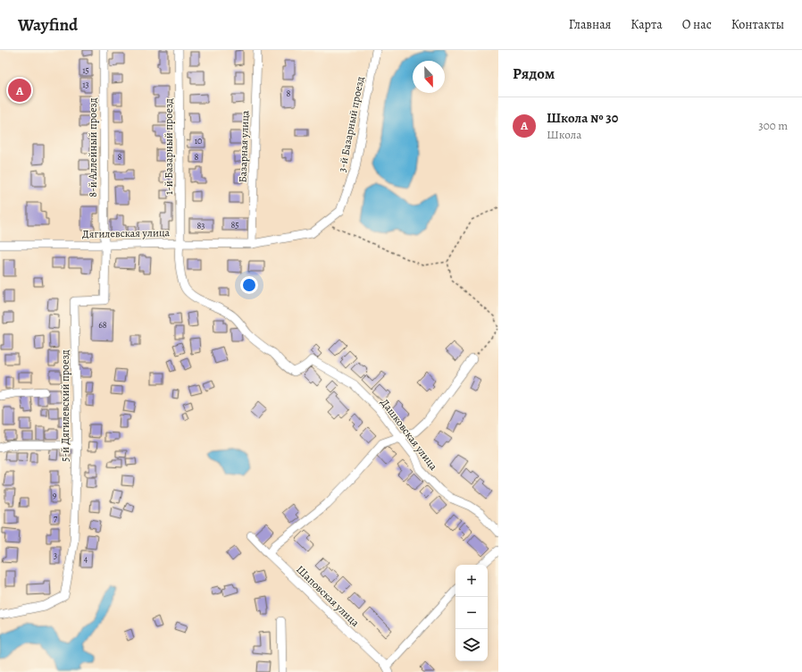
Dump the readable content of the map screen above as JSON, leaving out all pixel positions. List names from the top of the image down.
{
  "streets": {
    "street": [
      "3-й Базарный проезд",
      "1-й Базарный проезд",
      "Базарная улица",
      "8-й Аллейный проезд",
      "Дягилевская улица",
      "5-й Дягилевский проезд",
      "Дашковская улица",
      "Шаповская улица"
    ]
  },
  "crossings": [
    ["3-й Базарный проезд", "Базарная улица"],
    ["3-й Базарный проезд", "Дягилевская улица"],
    ["1-й Базарный проезд", "Дягилевская улица"],
    ["1-й Базарный проезд", "Дашковская улица"],
    ["Базарная улица", "Дягилевская улица"],
    ["8-й Аллейный проезд", "Дягилевская улица"],
    ["8-й Аллейный проезд", "5-й Дягилевский проезд"],
    ["Дягилевская улица", "5-й Дягилевский проезд"],
    ["Дягилевская улица", "Дашковская улица"]
  ],
  "house_numbers": [
    "15",
    "13",
    "8",
    "10",
    "8",
    "8",
    "85",
    "83",
    "68",
    "9",
    "7",
    "3",
    "4"
  ],
  "north": "bottom",
  "page": {
    "header": "Wayfind",
    "nav": [
      "Главная",
      "Карта",
      "О нас",
      "Контакты"
    ],
    "heading": "Рядом",
    "pins": "A",
    "list": [
      {
        "mark": "A",
        "name": "Школа № 30",
        "note": "Школа",
        "value": "300 m"
      }
    ],
    "map_buttons": ["+", "−"]
  }
}
